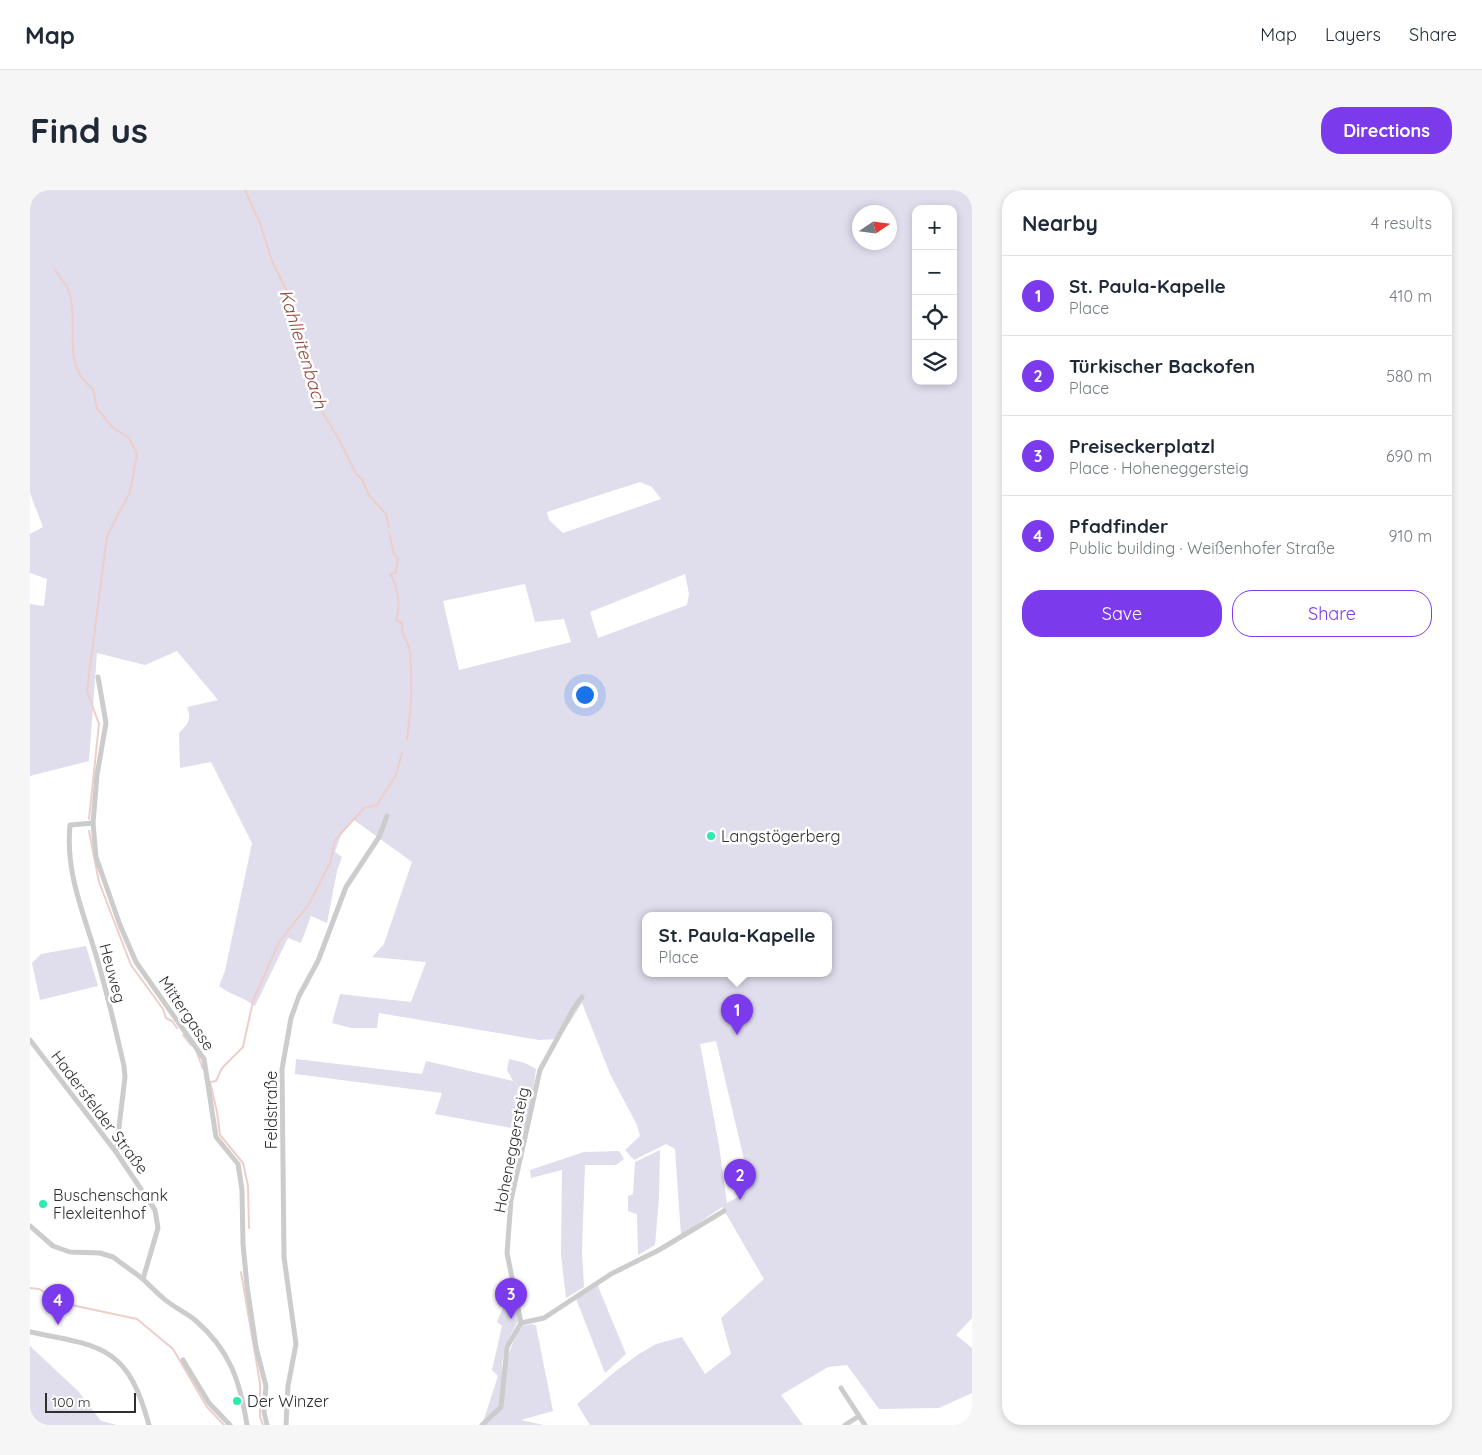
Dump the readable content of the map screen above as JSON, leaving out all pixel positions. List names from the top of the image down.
{
  "streets": {
    "street": [
      "Heuweg",
      "Mittergasse",
      "Feldstraße",
      "Hadersfelder Straße",
      "Hoheneggersteig"
    ]
  },
  "crossings": [
    ["Heuweg", "Mittergasse"],
    ["Heuweg", "Hadersfelder Straße"]
  ],
  "water": ["Kahlleitenbach"],
  "places": ["Langstögerberg", "Buschenschank Flexleitenhof", "Der Winzer"],
  "scale_bar": "100 m",
  "north": "right",
  "page": {
    "header": "Map",
    "nav": ["Map", "Layers", "Share"],
    "buttons": [
      "Directions",
      ["Save", "Share"]
    ],
    "title": "Find us",
    "heading": ["Nearby", "4 results"],
    "map_buttons": ["+", "−"],
    "list": [
      {
        "mark": "1",
        "name": "St. Paula-Kapelle",
        "note": "Place",
        "value": "410 m"
      },
      {
        "mark": "2",
        "name": "Türkischer Backofen",
        "note": "Place",
        "value": "580 m"
      },
      {
        "mark": "3",
        "name": "Preiseckerplatzl",
        "note": "Place · Hoheneggersteig",
        "value": "690 m"
      },
      {
        "mark": "4",
        "name": "Pfadfinder",
        "note": "Public building · Weißenhofer Straße",
        "value": "910 m"
      }
    ],
    "popup": ["St. Paula-Kapelle", "Place"],
    "pins": [
      "1",
      "2",
      "3",
      "4"
    ],
    "scale": "100 m"
  }
}
